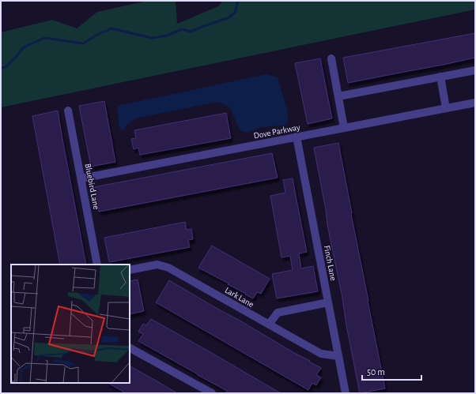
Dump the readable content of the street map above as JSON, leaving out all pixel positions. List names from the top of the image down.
{
  "streets": {
    "street": [
      "Dove Parkway",
      "Bluebird Lane",
      "Finch Lane",
      "Lark Lane"
    ]
  },
  "crossings": [
    ["Dove Parkway", "Bluebird Lane"],
    ["Dove Parkway", "Finch Lane"],
    ["Finch Lane", "Lark Lane"]
  ],
  "scale_bar": "50 m"
}
